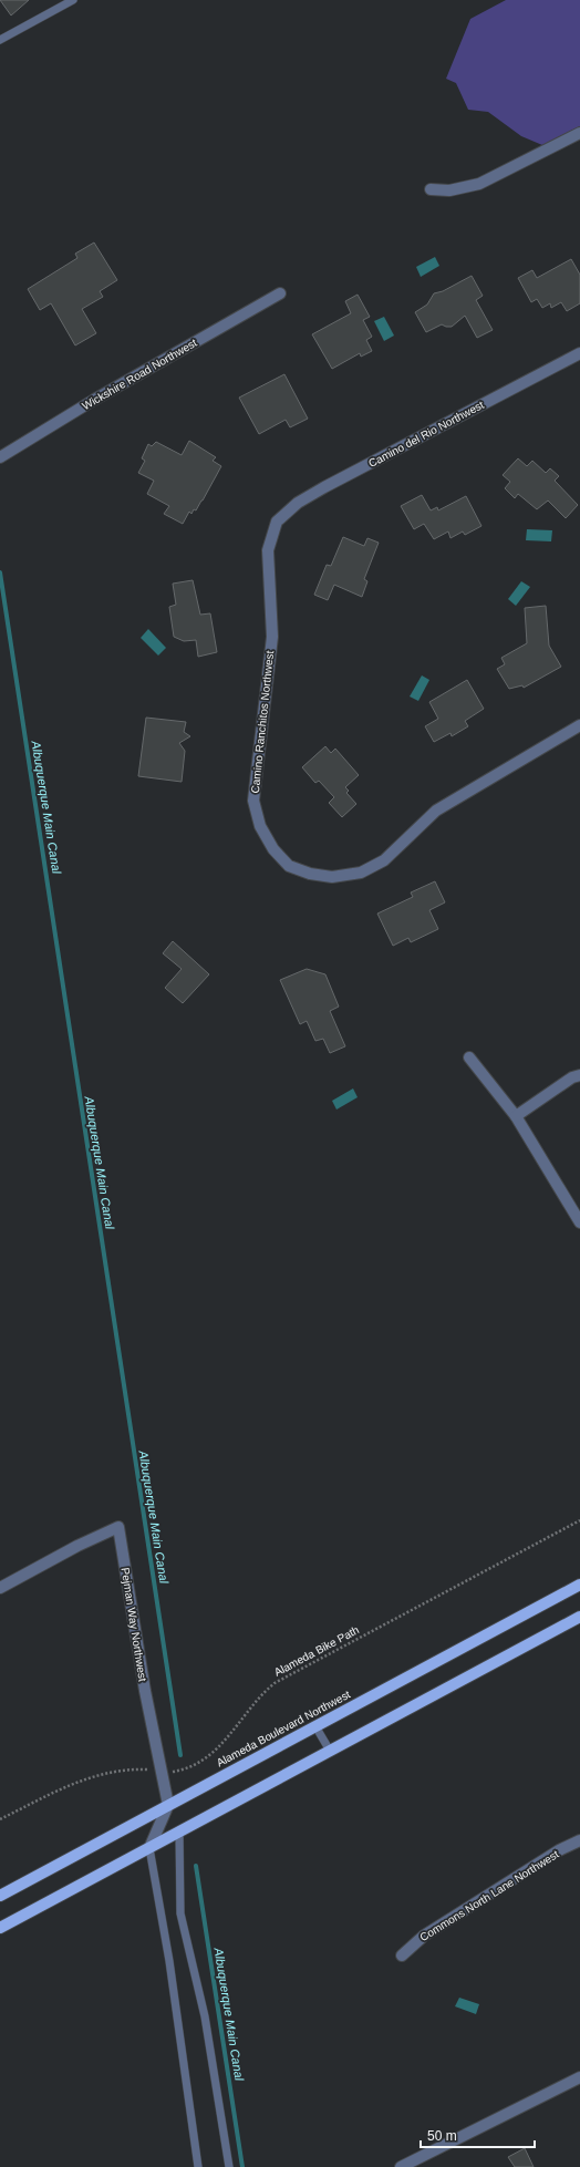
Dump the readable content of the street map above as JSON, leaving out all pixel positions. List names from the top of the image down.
{
  "streets": {
    "main road": ["Alameda Boulevard Northwest"],
    "street": [
      "Wickshire Road Northwest",
      "Camino del Rio Northwest",
      "Camino Ranchitos Northwest",
      "Pejman Way Northwest",
      "Commons North Lane Northwest"
    ],
    "path": ["Alameda Bike Path"]
  },
  "crossings": [
    ["Camino del Rio Northwest", "Camino Ranchitos Northwest"],
    ["Pejman Way Northwest", "Alameda Bike Path"],
    ["Pejman Way Northwest", "Alameda Boulevard Northwest"]
  ],
  "water": ["Albuquerque Main Canal"],
  "scale_bar": "50 m"
}
